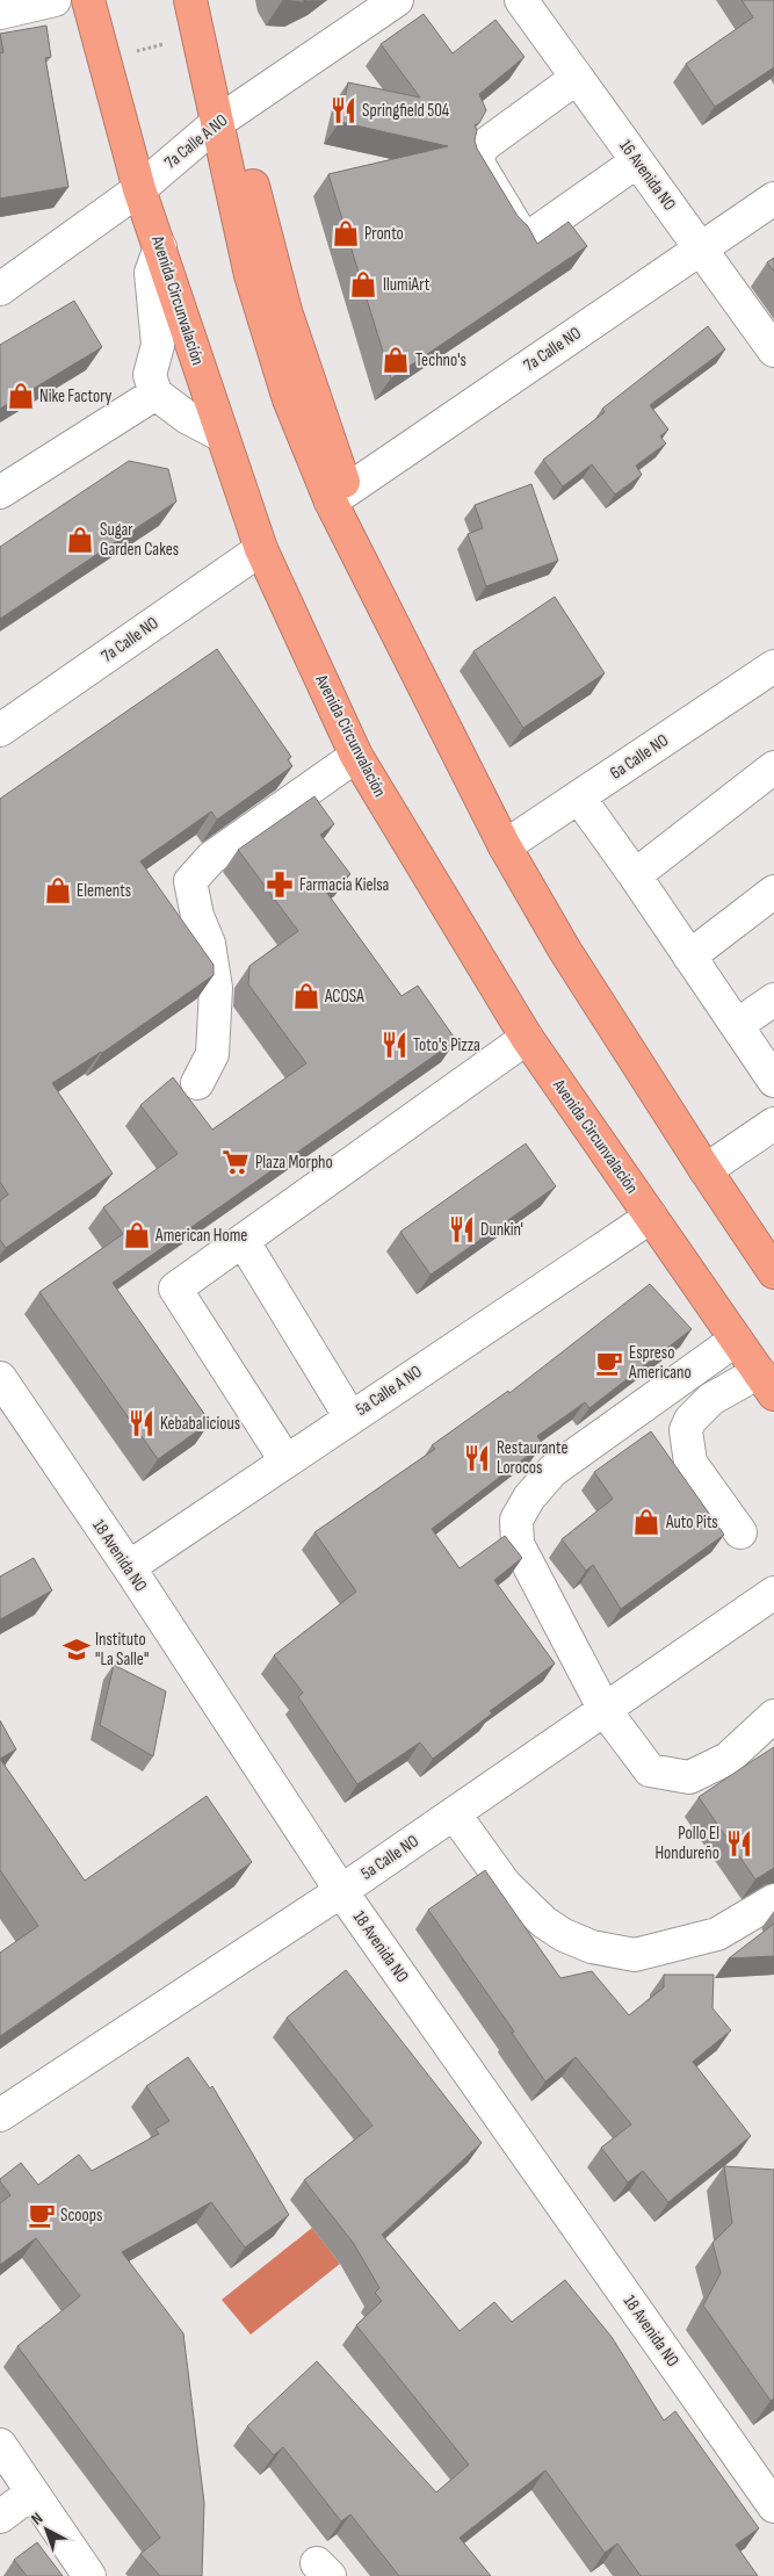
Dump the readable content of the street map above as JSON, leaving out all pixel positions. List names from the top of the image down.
{
  "streets": {
    "highway": ["Avenida Circunvalación"],
    "street": [
      "7a Calle A NO",
      "16 Avenida NO",
      "7a Calle NO",
      "6a Calle NO",
      "5a Calle A NO",
      "18 Avenida NO",
      "5a Calle NO"
    ]
  },
  "crossings": [
    ["7a Calle A NO", "Avenida Circunvalación"],
    ["16 Avenida NO", "7a Calle NO"],
    ["Avenida Circunvalación", "7a Calle NO"],
    ["Avenida Circunvalación", "5a Calle A NO"],
    ["5a Calle A NO", "18 Avenida NO"],
    ["18 Avenida NO", "5a Calle NO"]
  ],
  "places": {
    "restaurant": [
      "Springfield 504",
      "Toto's Pizza",
      "Dunkin'",
      "Kebabalicious",
      "Restaurante Lorocos",
      "Pollo El Hondureño"
    ],
    "shop": [
      "Pronto",
      "IlumiArt",
      "Techno's",
      "Nike Factory",
      "Sugar Garden Cakes",
      "Elements",
      "ACOSA",
      "American Home",
      "Auto Pits"
    ],
    "pharmacy": ["Farmacia Kielsa"],
    "supermarket": ["Plaza Morpho"],
    "cafe": ["Espreso Americano", "Scoops"],
    "school or university": ["Instituto \"La Salle\""]
  },
  "north": "top left"
}
